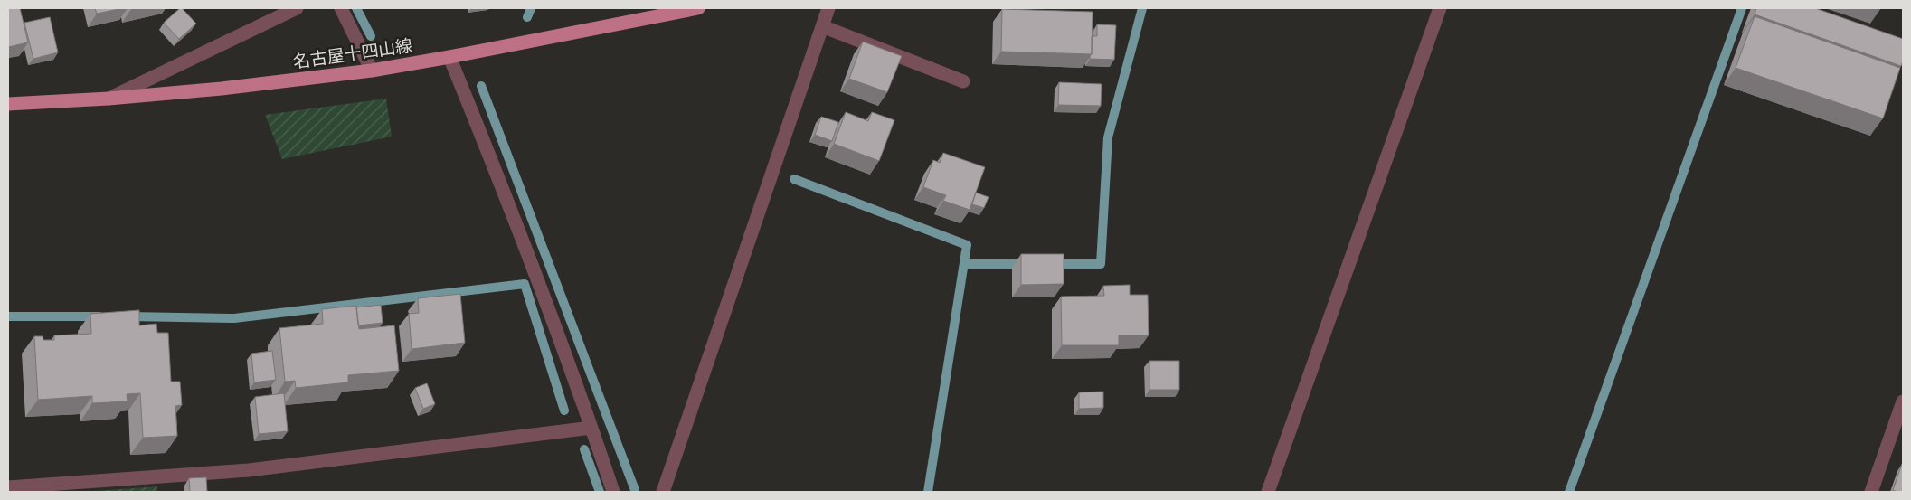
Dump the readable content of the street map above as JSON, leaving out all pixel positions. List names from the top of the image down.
{
  "streets": {
    "main road": ["名古屋十四山線"]
  }
}
